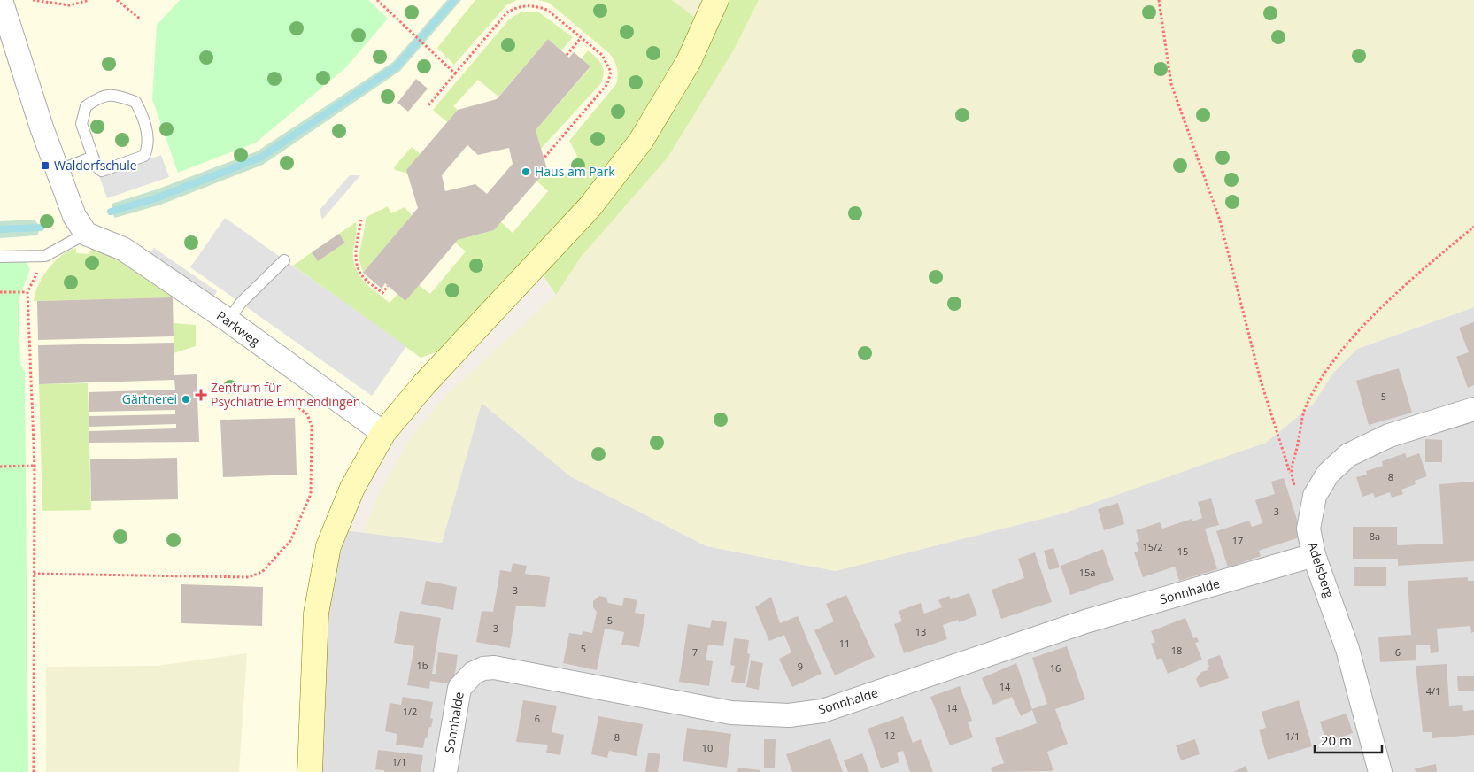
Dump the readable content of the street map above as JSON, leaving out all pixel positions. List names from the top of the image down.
{
  "streets": {
    "street": ["Parkweg", "Adelsberg", "Sonnhalde"]
  },
  "crossings": [
    ["Adelsberg", "Sonnhalde"]
  ],
  "places": {
    "transit": ["Waldorfschule"],
    "other": ["Haus am Park", "Gärtnerei"],
    "health": ["Zentrum für Psychiatrie Emmendingen"]
  },
  "house_numbers": [
    "5",
    "8",
    "3",
    "8a",
    "17",
    "15/2",
    "15",
    "15a",
    "3",
    "5",
    "3",
    "13",
    "11",
    "5",
    "18",
    "7",
    "6",
    "1b",
    "9",
    "16",
    "14",
    "4/1",
    "14",
    "1/2",
    "6",
    "12",
    "1/1",
    "8",
    "10",
    "1/1"
  ],
  "scale_bar": "20 m"
}
